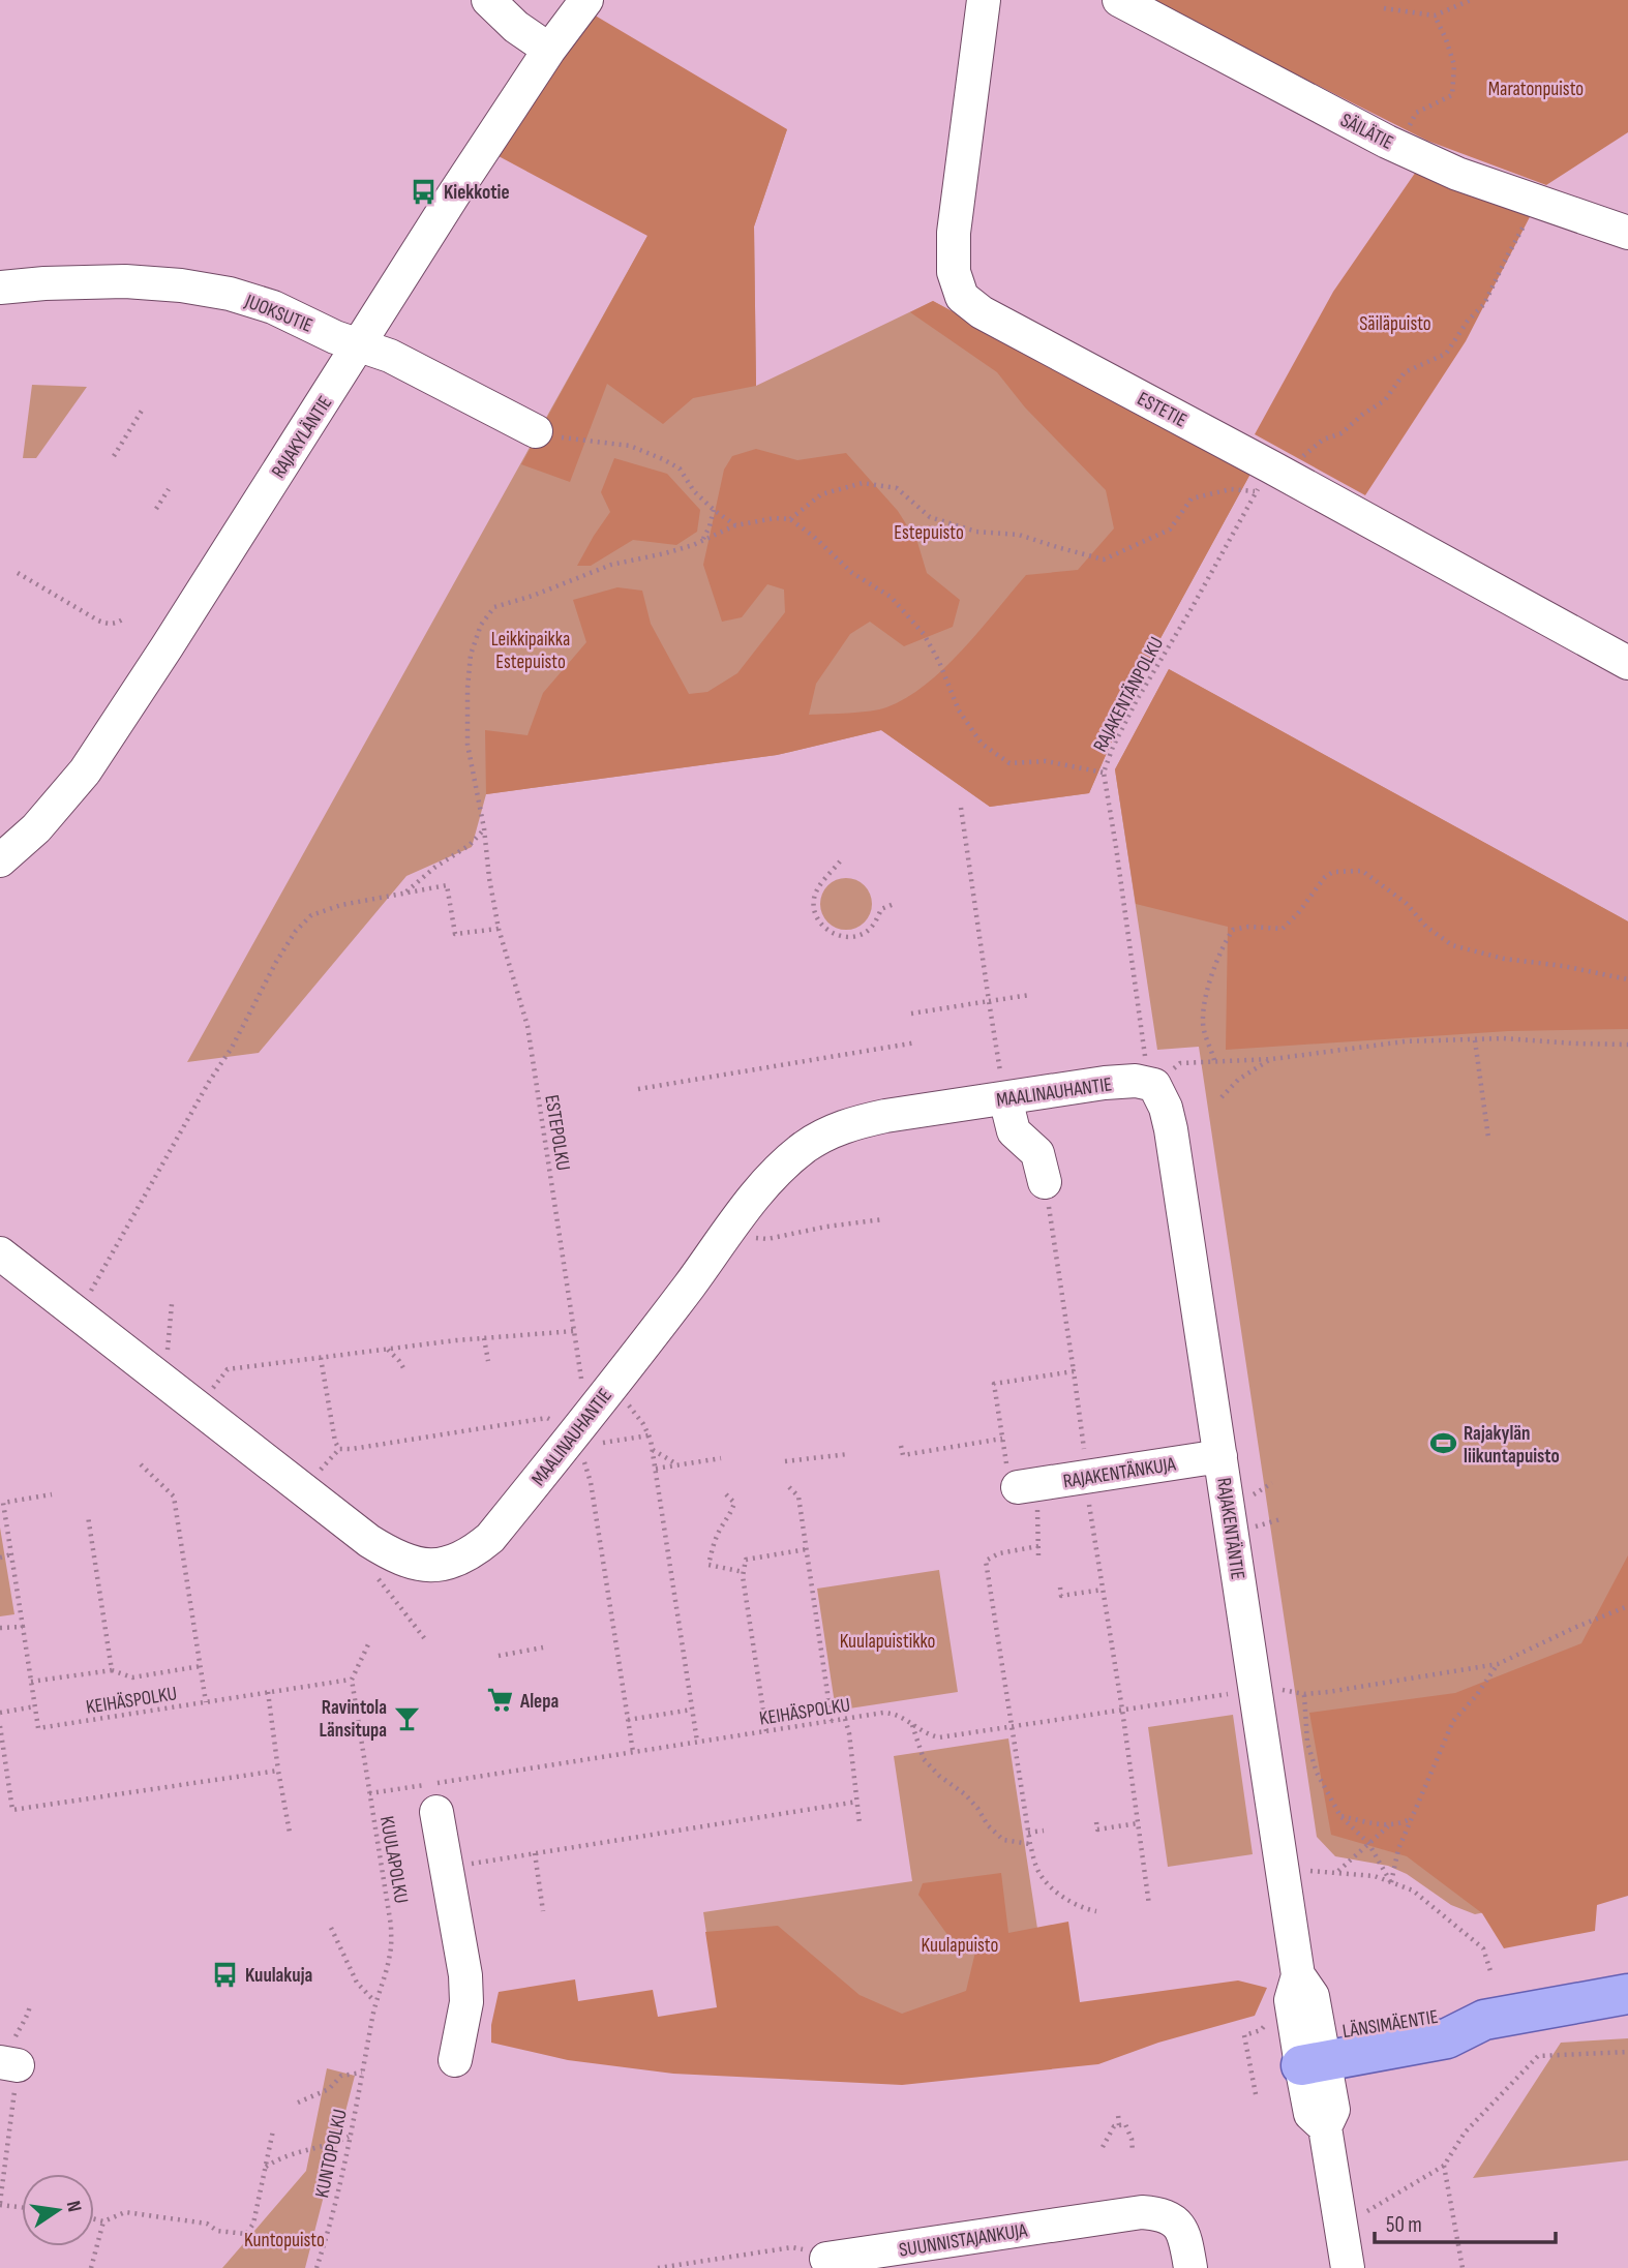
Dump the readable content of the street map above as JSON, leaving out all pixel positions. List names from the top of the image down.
{
  "streets": {
    "main road": ["LÄNSIMÄENTIE"],
    "street": [
      "SÄILÄTIE",
      "JUOKSUTIE",
      "ESTETIE",
      "RAJAKYLÄNTIE",
      "MAALINAUHANTIE",
      "RAJAKENTÄNKUJA",
      "RAJAKENTÄNTIE",
      "SUUNNISTAJANKUJA"
    ],
    "path": [
      "RAJAKENTÄNPOLKU",
      "ESTEPOLKU",
      "KEIHÄSPOLKU",
      "KUULAPOLKU",
      "KUNTOPOLKU"
    ]
  },
  "crossings": [
    ["SÄILÄTIE", "RAJAKENTÄNPOLKU"],
    ["JUOKSUTIE", "RAJAKYLÄNTIE"],
    ["ESTETIE", "RAJAKENTÄNPOLKU"],
    ["RAJAKENTÄNPOLKU", "MAALINAUHANTIE"],
    ["RAJAKENTÄNPOLKU", "RAJAKENTÄNTIE"],
    ["MAALINAUHANTIE", "RAJAKENTÄNTIE"],
    ["RAJAKENTÄNKUJA", "RAJAKENTÄNTIE"],
    ["RAJAKENTÄNTIE", "LÄNSIMÄENTIE"],
    ["KEIHÄSPOLKU", "KUULAPOLKU"],
    ["KUULAPOLKU", "KUNTOPOLKU"]
  ],
  "parks": [
    "Maratonpuisto",
    "Säiläpuisto",
    "Estepuisto",
    "Leikkipaikka Estepuisto",
    "Kuulapuistikko",
    "Kuulapuisto",
    "Kuntopuisto"
  ],
  "places": {
    "bus stop": ["Kiekkotie", "Kuulakuja"],
    "sports": ["Rajakylän liikuntapuisto"],
    "supermarket": ["Alepa"],
    "bar": ["Ravintola Länsitupa"]
  },
  "scale_bar": "50 m",
  "north": "right"
}
